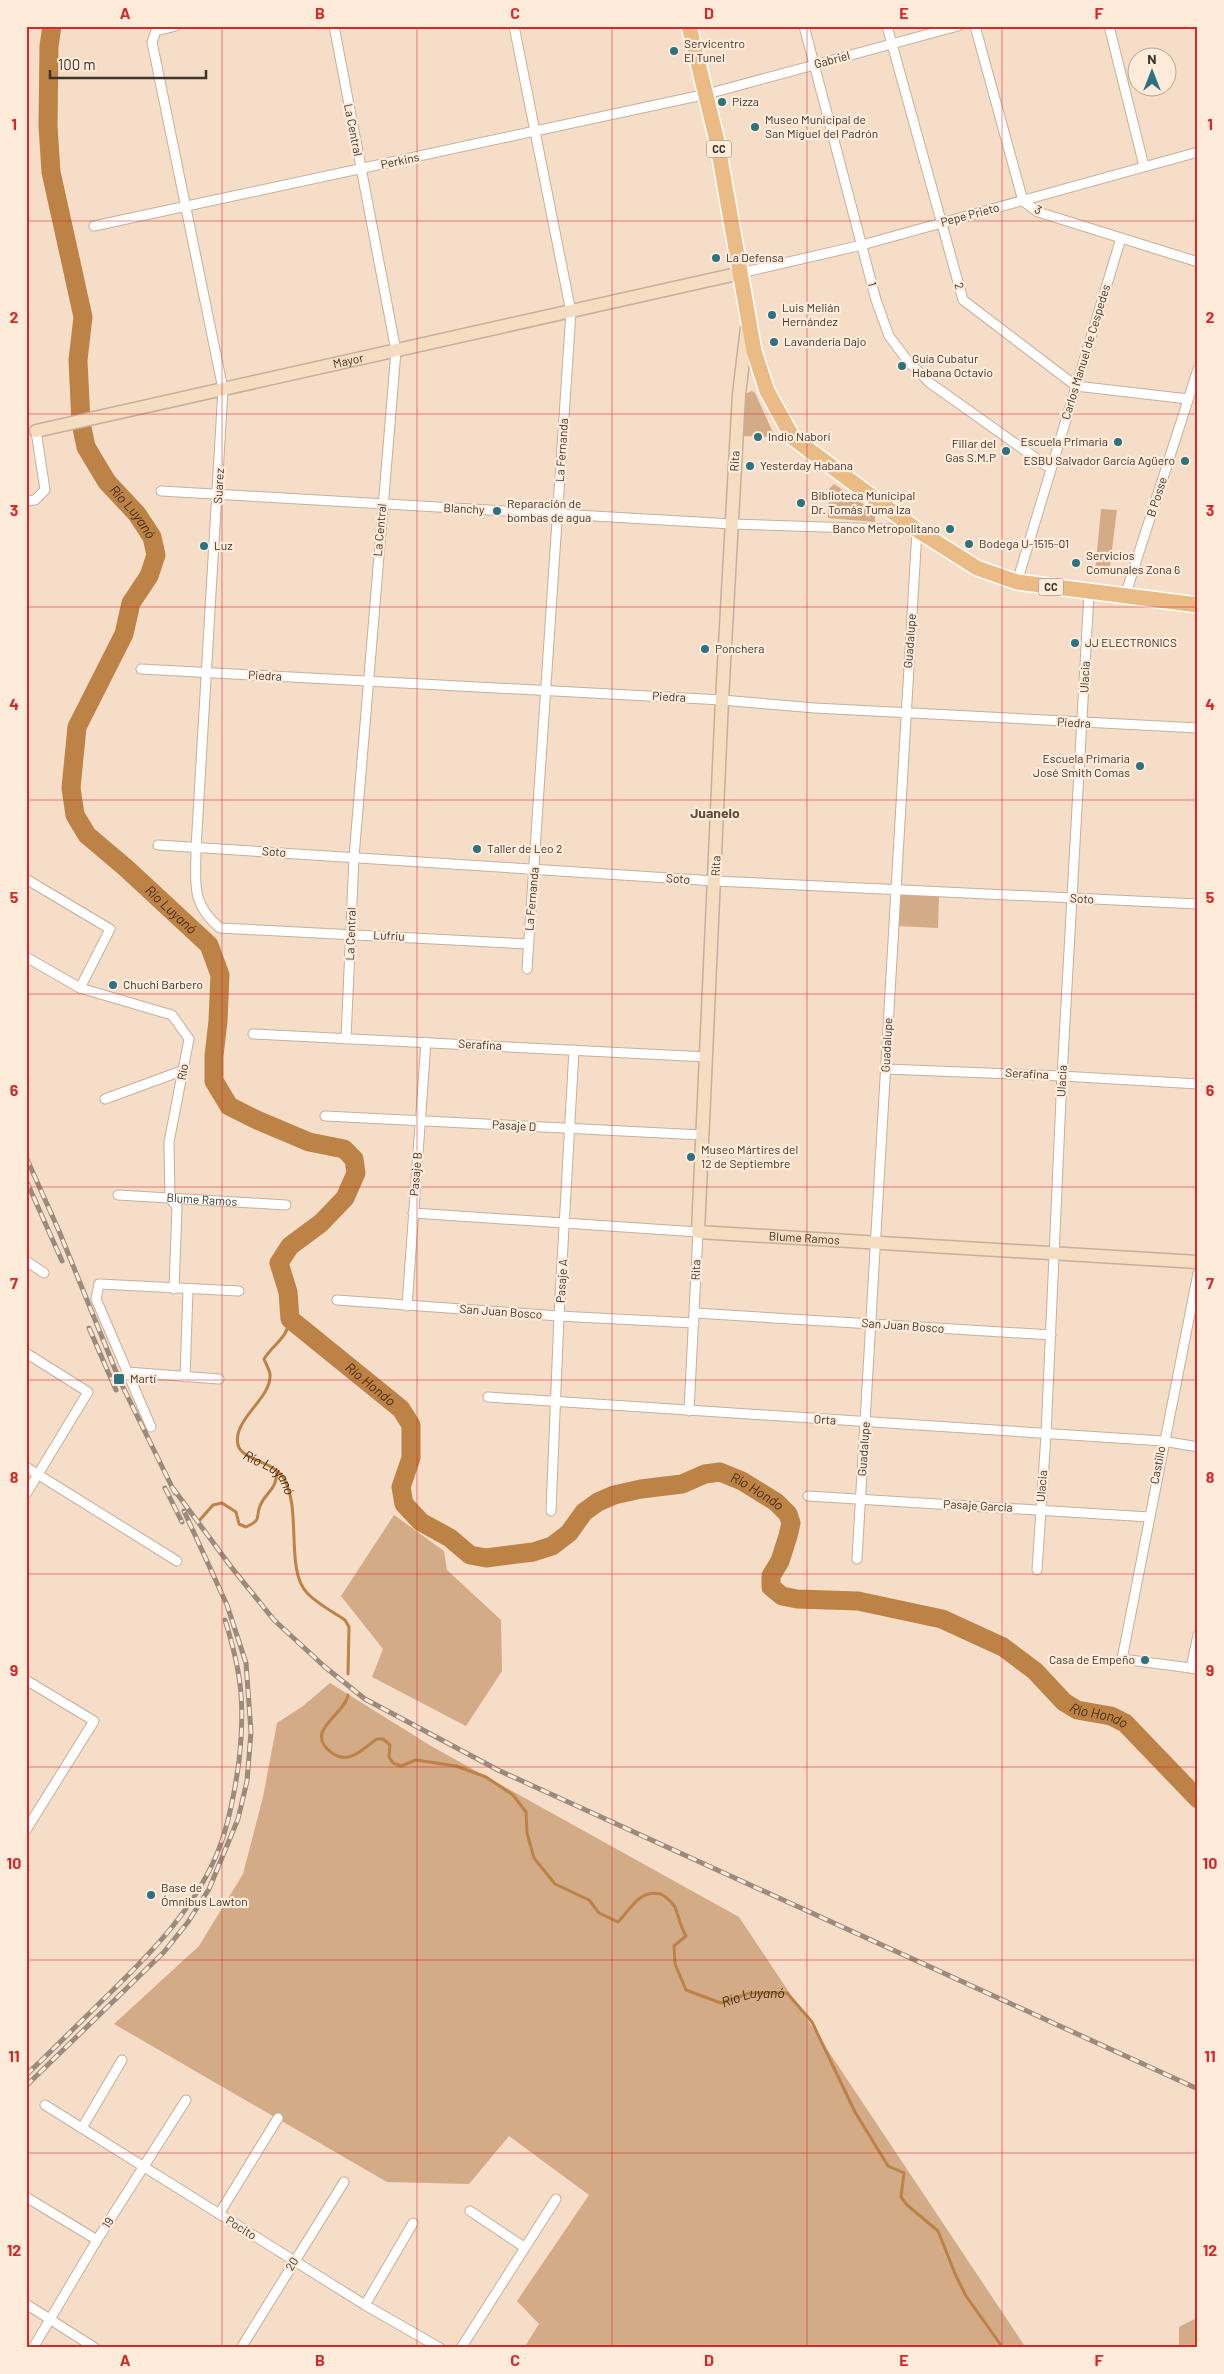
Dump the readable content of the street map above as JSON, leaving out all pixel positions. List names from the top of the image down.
{
  "streets": {
    "main road": ["CC"],
    "street": [
      "Gabriel",
      "La Central",
      "Perkins",
      "3",
      "Pepe Prieto",
      "1",
      "2",
      "Carlos Manuel de Cespedes",
      "Mayor",
      "La Fernanda",
      "Rita",
      "Suarez",
      "B Posse",
      "Blanchy",
      "Guadalupe",
      "Piedra",
      "Ulacia",
      "Soto",
      "Lufriu",
      "Serafina",
      "Río",
      "Pasaje D",
      "Pasaje B",
      "Blume Ramos",
      "Pasaje A",
      "San Juan Bosco",
      "Orta",
      "Castillo",
      "Pasaje García",
      "19",
      "Pocito",
      "20"
    ]
  },
  "crossings": [
    ["Gabriel", "CC"],
    ["Gabriel", "Perkins"],
    ["Gabriel", "1"],
    ["Gabriel", "2"],
    ["La Central", "Perkins"],
    ["La Central", "Mayor"],
    ["La Central", "Blanchy"],
    ["La Central", "Piedra"],
    ["La Central", "Soto"],
    ["La Central", "Lufriu"],
    ["La Central", "Serafina"],
    ["CC", "Perkins"],
    ["CC", "Pepe Prieto"],
    ["CC", "Carlos Manuel de Cespedes"],
    ["CC", "Mayor"],
    ["CC", "Rita"],
    ["CC", "B Posse"],
    ["CC", "Blanchy"],
    ["CC", "Guadalupe"],
    ["CC", "Ulacia"],
    ["Perkins", "La Fernanda"],
    ["Perkins", "Suarez"],
    ["3", "Pepe Prieto"],
    ["3", "Carlos Manuel de Cespedes"],
    ["Pepe Prieto", "1"],
    ["Pepe Prieto", "2"],
    ["Pepe Prieto", "Mayor"],
    ["1", "Carlos Manuel de Cespedes"],
    ["2", "Carlos Manuel de Cespedes"],
    ["Mayor", "La Fernanda"],
    ["Mayor", "Suarez"],
    ["La Fernanda", "Blanchy"],
    ["La Fernanda", "Piedra"],
    ["La Fernanda", "Soto"],
    ["La Fernanda", "Lufriu"],
    ["Rita", "Blanchy"],
    ["Rita", "Piedra"],
    ["Rita", "Soto"],
    ["Rita", "Serafina"],
    ["Rita", "Pasaje D"],
    ["Rita", "Blume Ramos"],
    ["Rita", "San Juan Bosco"],
    ["Rita", "Orta"],
    ["Suarez", "Blanchy"],
    ["Suarez", "Piedra"],
    ["Suarez", "Soto"],
    ["Suarez", "Lufriu"],
    ["Blanchy", "Guadalupe"],
    ["Guadalupe", "Piedra"],
    ["Guadalupe", "Soto"],
    ["Guadalupe", "Serafina"],
    ["Guadalupe", "Blume Ramos"],
    ["Guadalupe", "San Juan Bosco"],
    ["Guadalupe", "Orta"],
    ["Guadalupe", "Pasaje García"],
    ["Piedra", "Ulacia"],
    ["Ulacia", "Soto"],
    ["Ulacia", "Serafina"],
    ["Ulacia", "Blume Ramos"],
    ["Ulacia", "San Juan Bosco"],
    ["Ulacia", "Orta"],
    ["Ulacia", "Pasaje García"],
    ["Serafina", "Pasaje B"],
    ["Serafina", "Pasaje A"],
    ["Río", "Blume Ramos"],
    ["Pasaje D", "Pasaje B"],
    ["Pasaje D", "Pasaje A"],
    ["Pasaje B", "Blume Ramos"],
    ["Pasaje B", "San Juan Bosco"],
    ["Blume Ramos", "Pasaje A"],
    ["Pasaje A", "San Juan Bosco"],
    ["Pasaje A", "Orta"],
    ["Orta", "Castillo"],
    ["Castillo", "Pasaje García"],
    ["19", "Pocito"],
    ["Pocito", "20"]
  ],
  "districts": ["Juanelo"],
  "water": ["Río Luyanó", "Río Hondo"],
  "places": {
    "other": [
      "Servicentro El Tunel",
      "Pizza",
      "Museo Municipal de San Miguel del Padrón",
      "La Defensa",
      "Luis Melián Hernández",
      "Lavandería Dajo",
      "Guía Cubatur Habana Octavio",
      "Indio Naborí",
      "Escuela Primaria",
      "Filiar del Gas S.M.P",
      "ESBU Salvador García Agüero",
      "Yesterday Habana",
      "Biblioteca Municipal Dr. Tomás Tuma Iza",
      "Reparación de bombas de agua",
      "Banco Metropolitano",
      "Bodega U-1515-01",
      "Luz",
      "Servicios Comunales Zona 6",
      "JJ ELECTRONICS",
      "Ponchera",
      "Escuela Primaria José Smith Comas",
      "Taller de Leo 2",
      "Chuchi Barbero",
      "Museo Mártires del 12 de Septiembre",
      "Casa de Empeño",
      "Base de Ómnibus Lawton"
    ],
    "transit": ["Martí"]
  },
  "scale_bar": "100 m",
  "north": "top",
  "grid": {
    "columns": [
      "A",
      "B",
      "C",
      "D",
      "E",
      "F"
    ],
    "rows": [
      "1",
      "2",
      "3",
      "4",
      "5",
      "6",
      "7",
      "8",
      "9",
      "10",
      "11",
      "12"
    ]
  }
}
